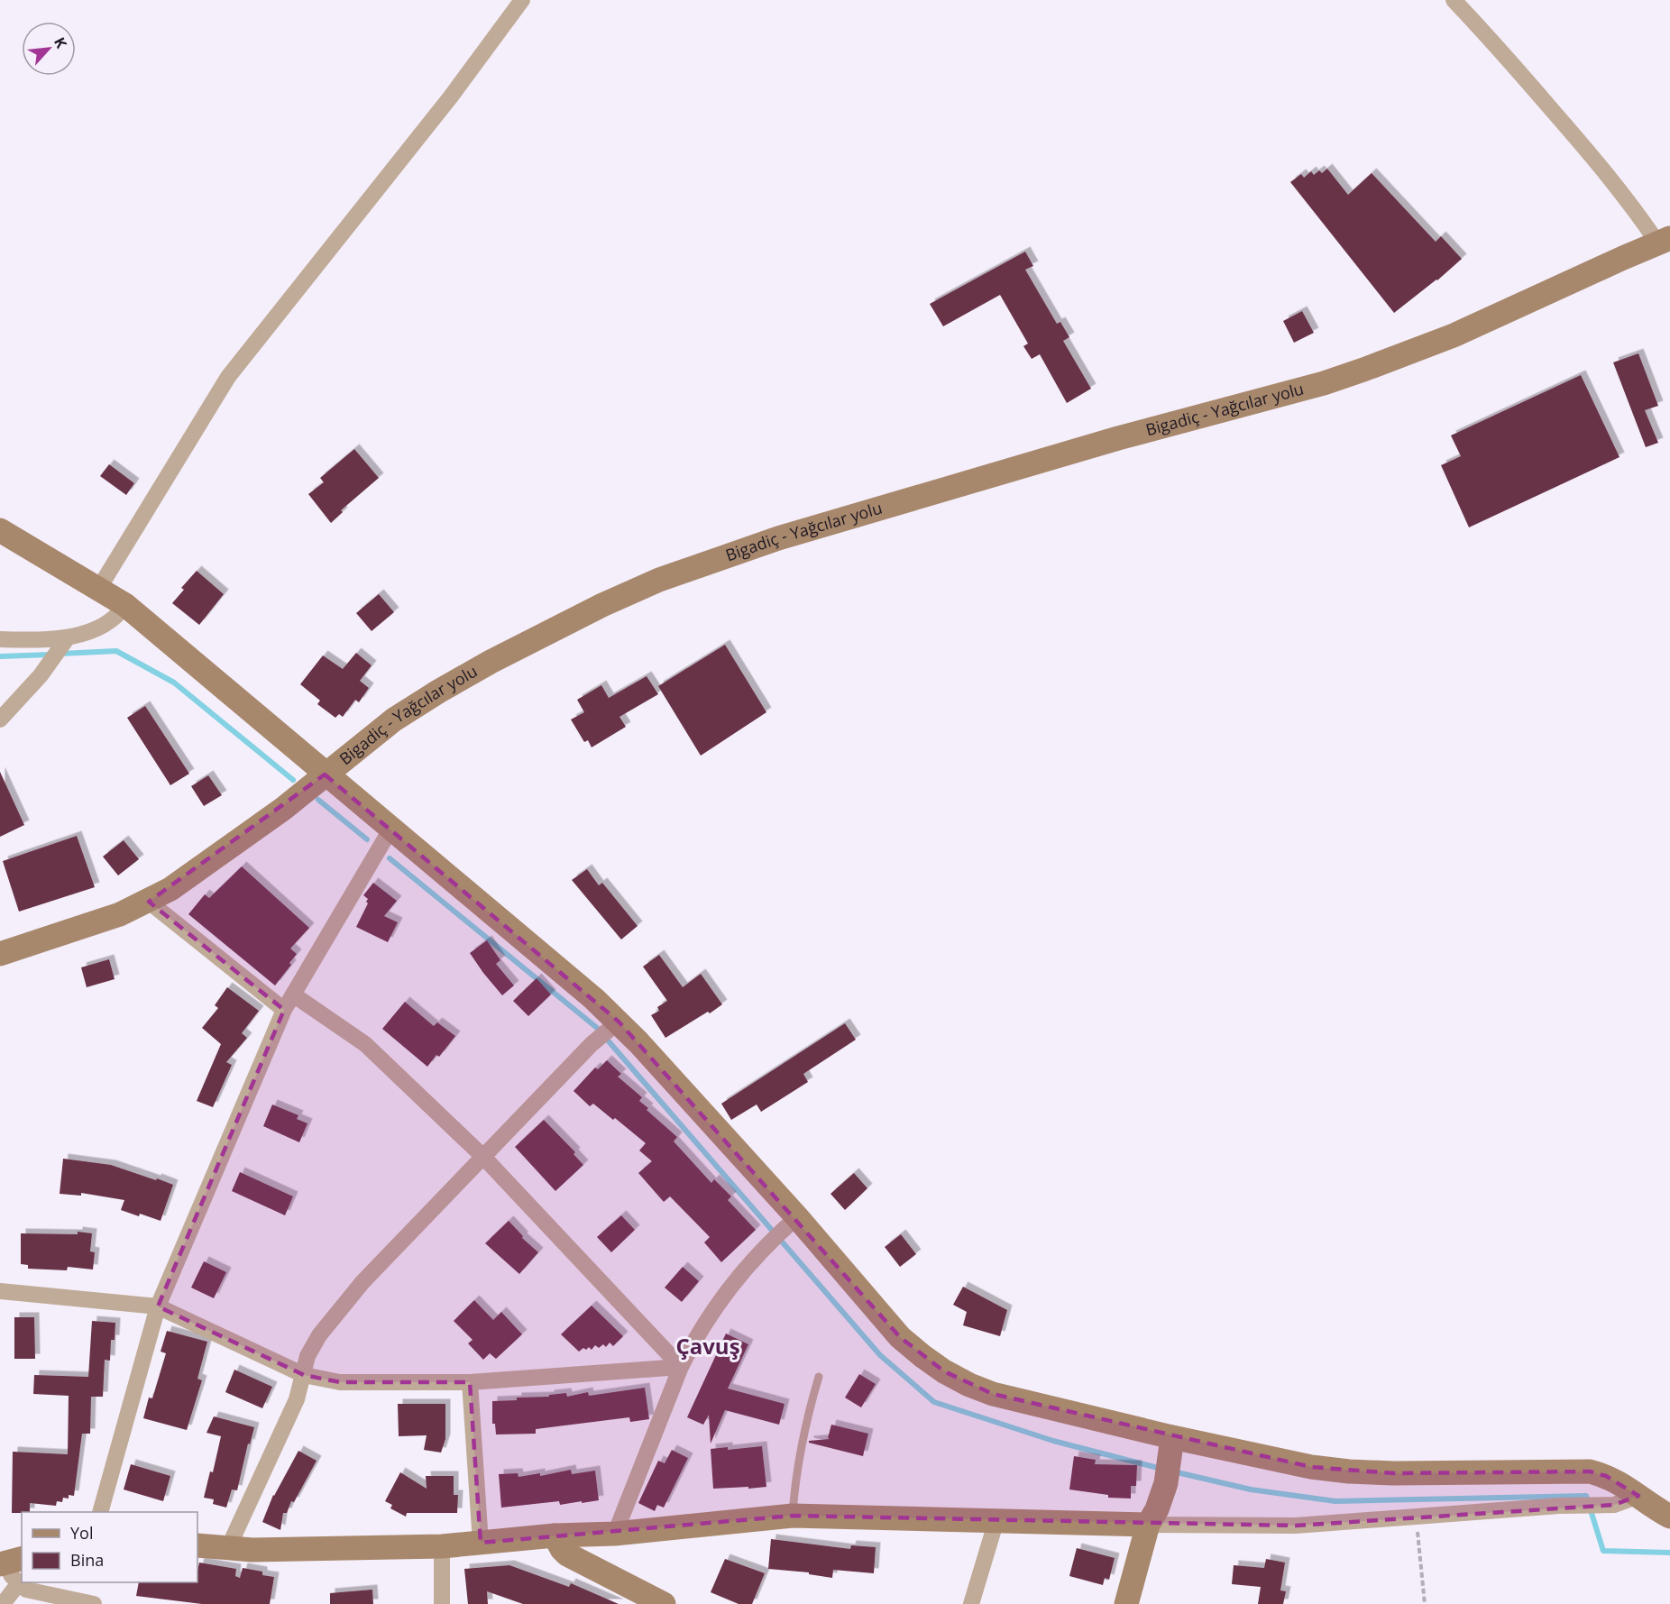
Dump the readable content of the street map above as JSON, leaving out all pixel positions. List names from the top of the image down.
{
  "streets": {
    "street": ["Bigadiç - Yağcılar yolu"]
  },
  "districts": ["Çavuş"],
  "legend": ["Yol", "Bina"],
  "north": "top right"
}
